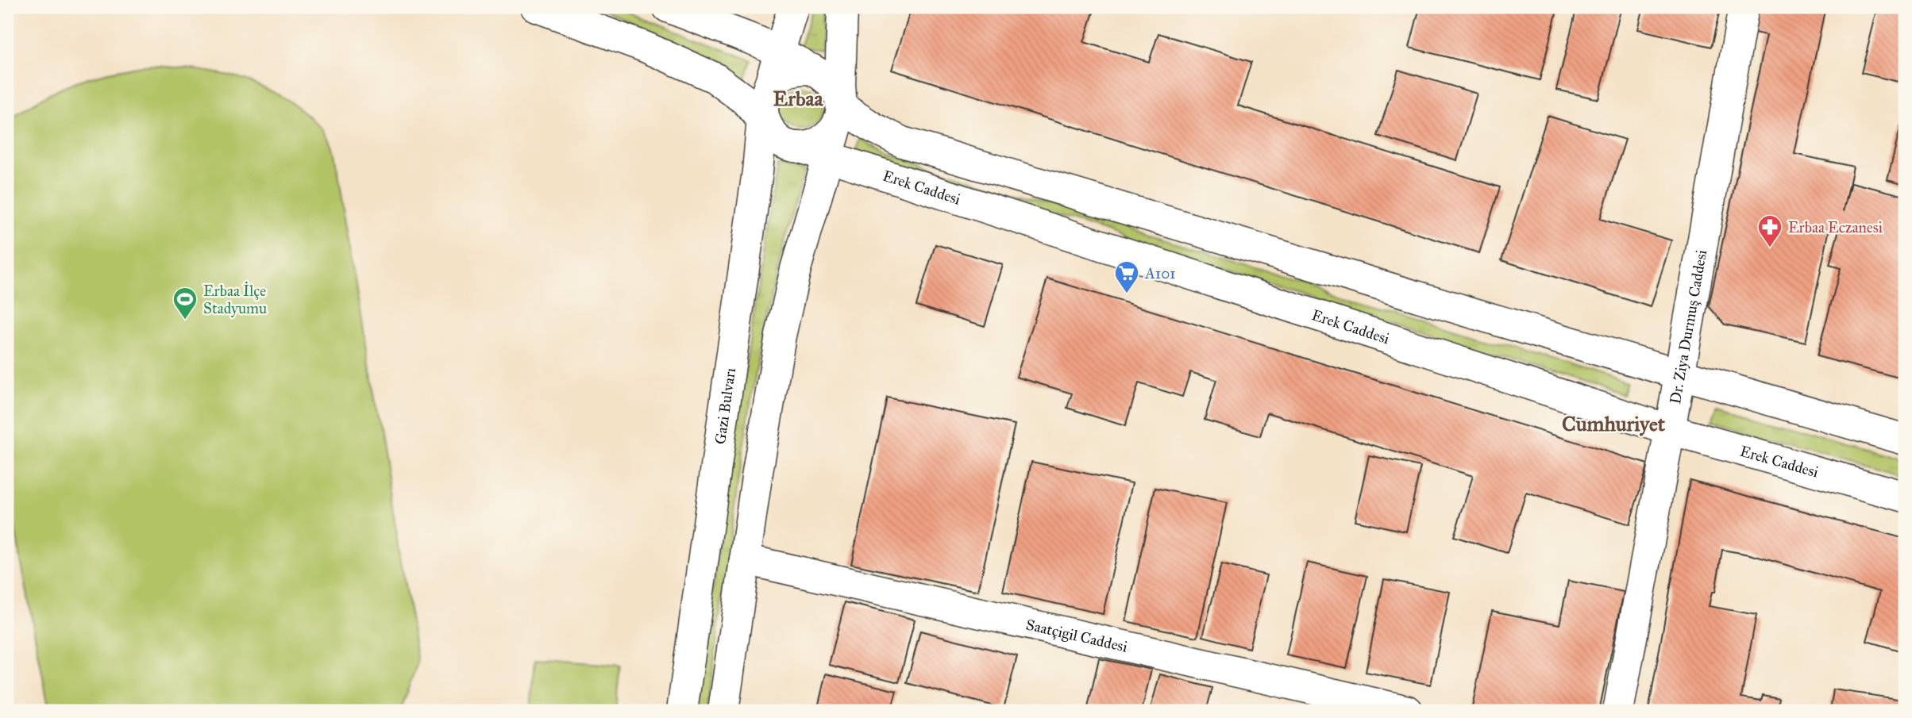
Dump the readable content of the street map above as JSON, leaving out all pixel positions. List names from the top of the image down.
{
  "streets": {
    "main road": [
      "Erek Caddesi",
      "Dr. Ziya Durmuş Caddesi",
      "Gazi Bulvarı",
      "Saatçigil Caddesi"
    ]
  },
  "crossings": [
    ["Erek Caddesi", "Dr. Ziya Durmuş Caddesi"],
    ["Erek Caddesi", "Gazi Bulvarı"]
  ],
  "districts": ["Erbaa", "Cumhuriyet"],
  "places": {
    "pharmacy": ["Erbaa Eczanesi"],
    "supermarket": ["A101"],
    "sports": ["Erbaa İlçe Stadyumu"]
  }
}
